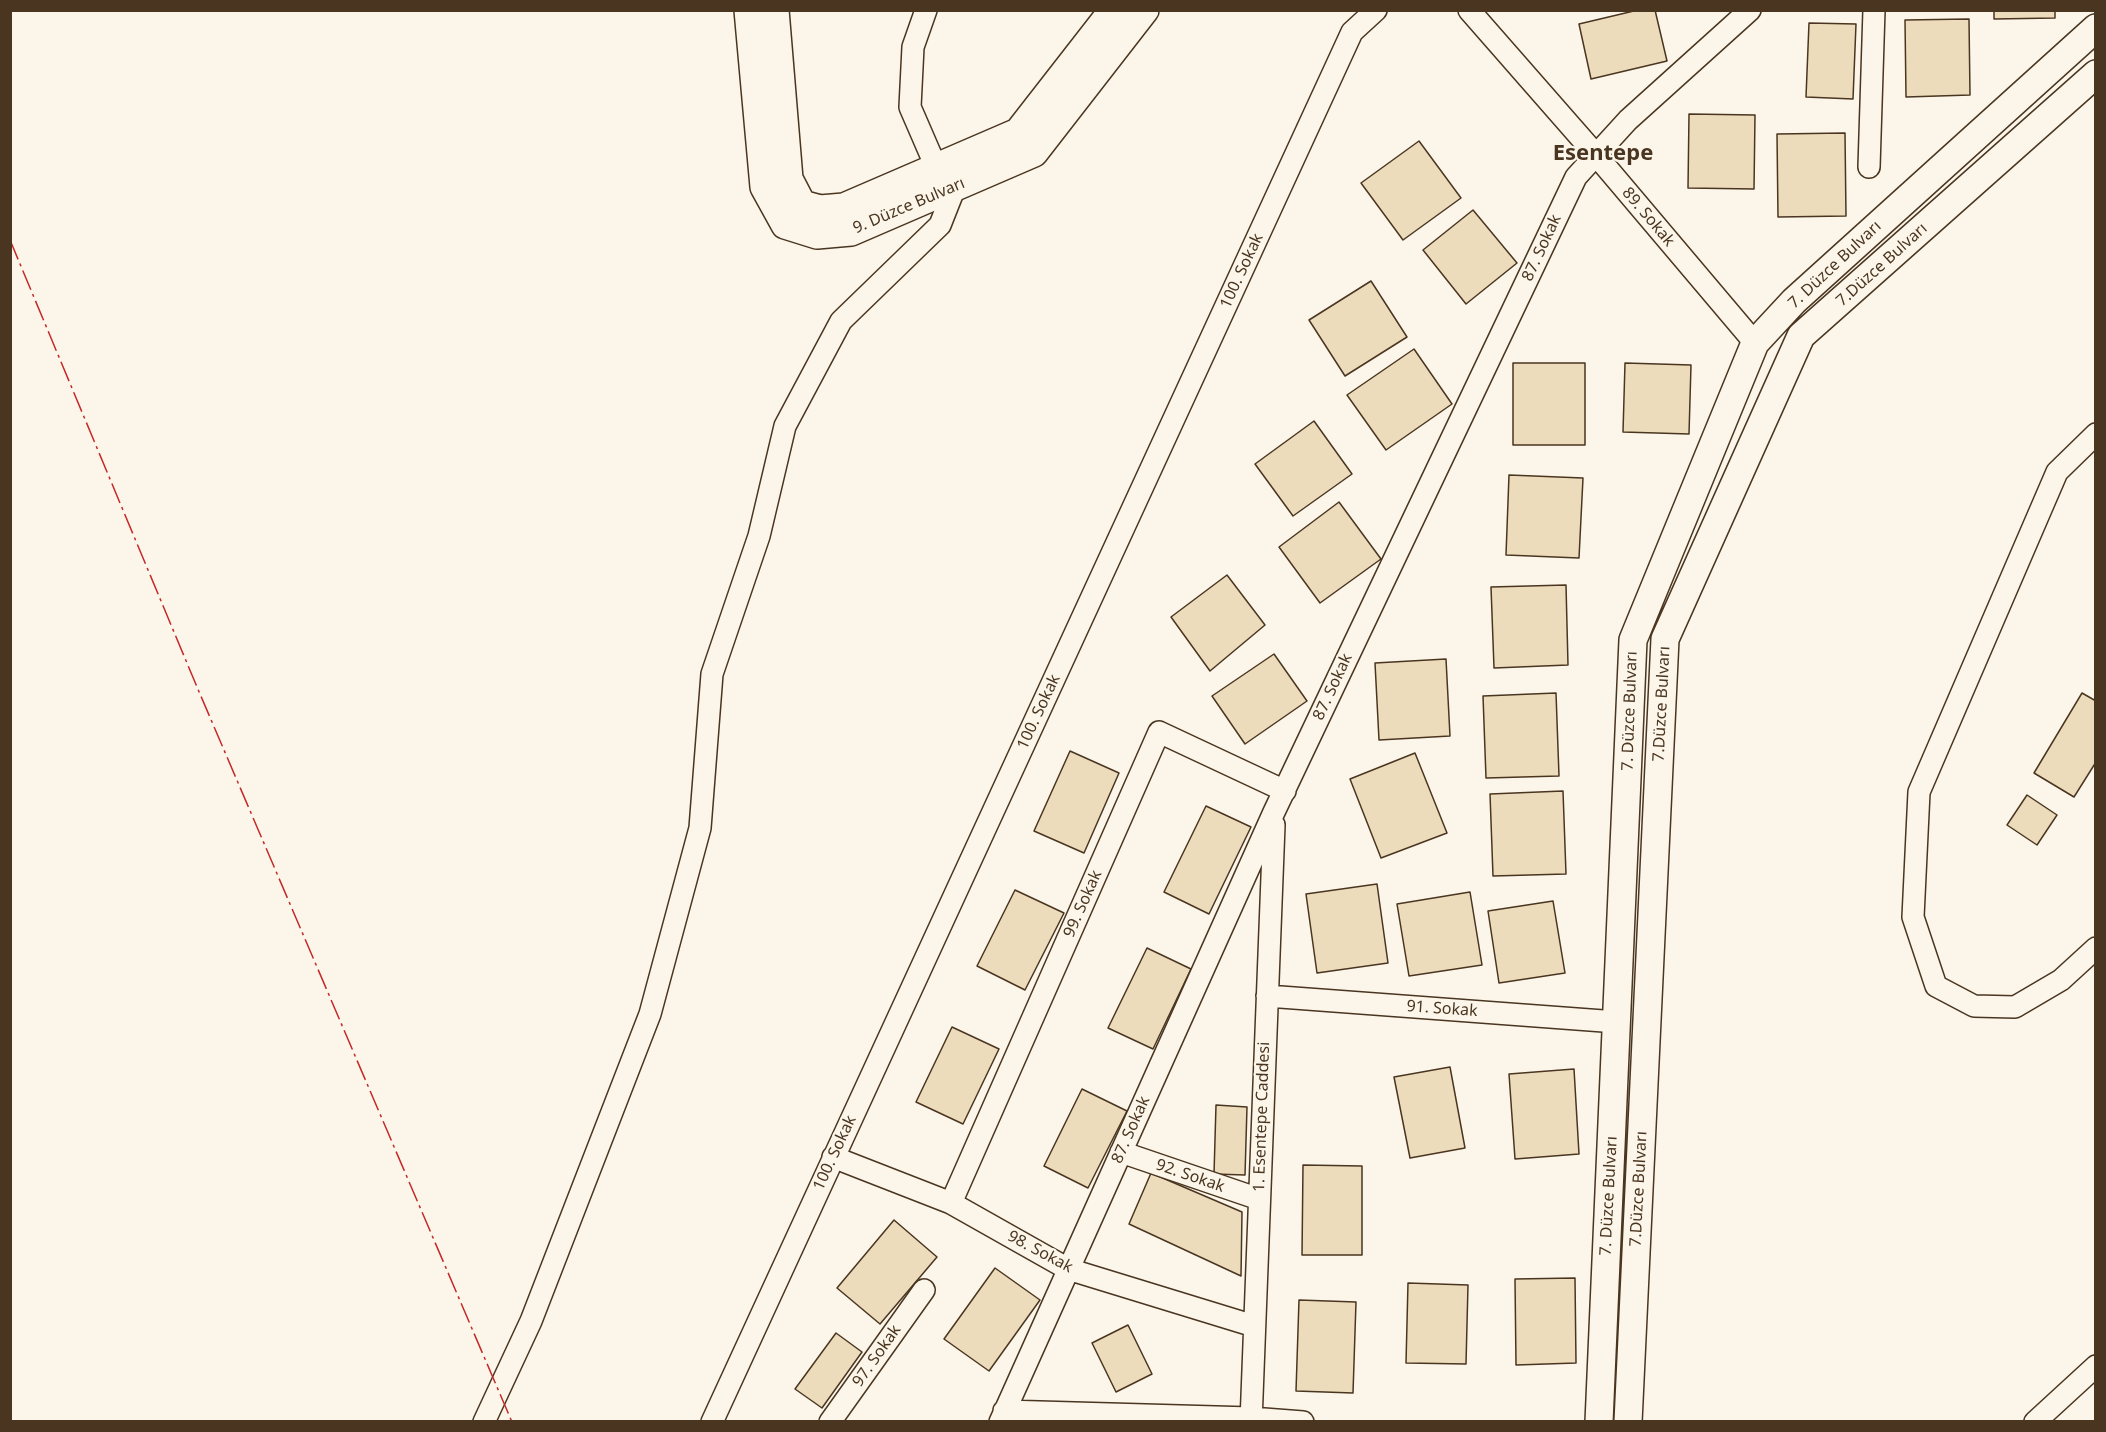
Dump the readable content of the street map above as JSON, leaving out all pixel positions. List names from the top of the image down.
{
  "streets": {
    "main road": ["9. Düzce Bulvarı", "7. Düzce Bulvarı", "7.Düzce Bulvarı"],
    "street": [
      "89. Sokak",
      "87. Sokak",
      "100. Sokak",
      "99. Sokak",
      "91. Sokak",
      "1. Esentepe Caddesi",
      "92. Sokak",
      "98. Sokak",
      "97. Sokak"
    ]
  },
  "crossings": [
    ["89. Sokak", "87. Sokak"],
    ["89. Sokak", "7. Düzce Bulvarı"],
    ["87. Sokak", "99. Sokak"],
    ["87. Sokak", "1. Esentepe Caddesi"],
    ["87. Sokak", "92. Sokak"],
    ["87. Sokak", "98. Sokak"],
    ["7. Düzce Bulvarı", "91. Sokak"],
    ["100. Sokak", "98. Sokak"],
    ["99. Sokak", "98. Sokak"],
    ["91. Sokak", "1. Esentepe Caddesi"],
    ["1. Esentepe Caddesi", "92. Sokak"],
    ["1. Esentepe Caddesi", "98. Sokak"]
  ],
  "districts": ["Esentepe"]
}
